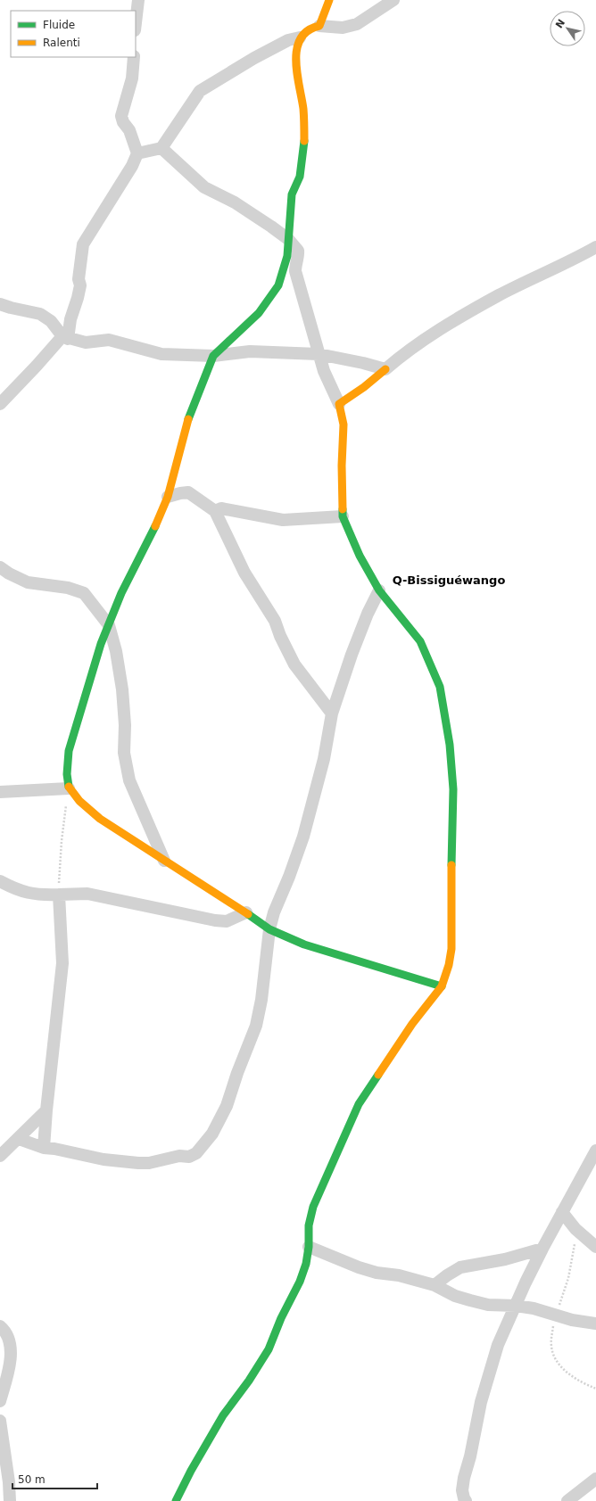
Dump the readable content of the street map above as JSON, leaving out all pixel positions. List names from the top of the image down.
{
  "districts": ["Q-Bissiguéwango"],
  "legend": ["Fluide", "Ralenti"],
  "scale_bar": "50 m",
  "north": "top left"
}
